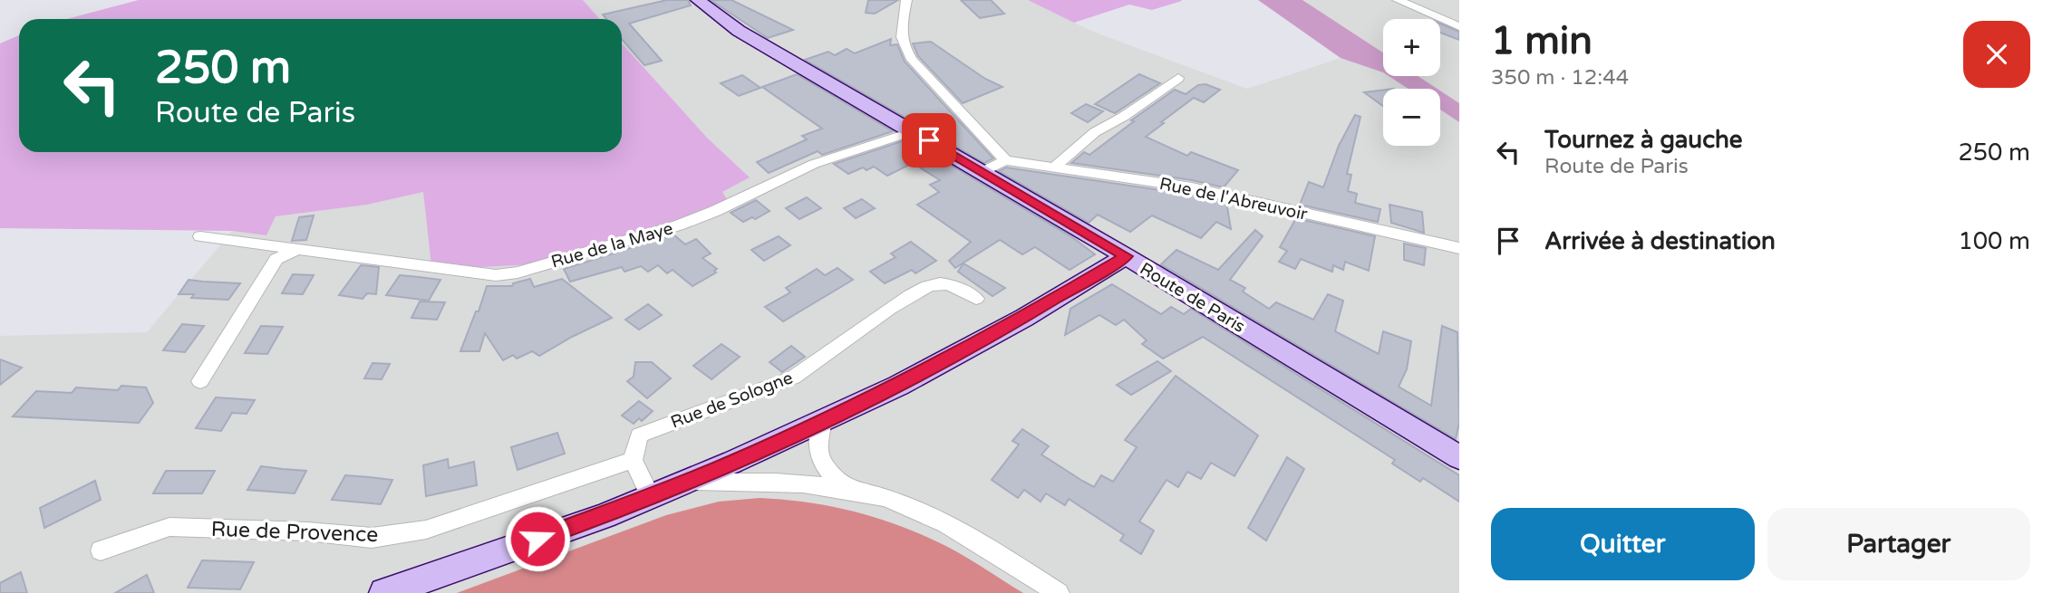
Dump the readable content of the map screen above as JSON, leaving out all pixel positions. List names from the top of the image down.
{
  "streets": {
    "main road": ["Route de Paris"],
    "street": [
      "Rue de l'Abreuvoir",
      "Rue de la Maye",
      "Rue de Sologne",
      "Rue de Provence"
    ]
  },
  "crossings": [
    ["Rue de la Maye", "Route de Paris"],
    ["Rue de Sologne", "Rue de Provence"]
  ],
  "page": {
    "heading": ["1 min", "350 m · 12:44"],
    "map_buttons": ["+", "−"],
    "turn": ["250 m", "Route de Paris"],
    "list": [
      {
        "name": "Tournez à gauche",
        "note": "Route de Paris",
        "value": "250 m"
      },
      {
        "name": "Arrivée à destination",
        "value": "100 m"
      }
    ],
    "buttons": ["Quitter", "Partager"]
  }
}
